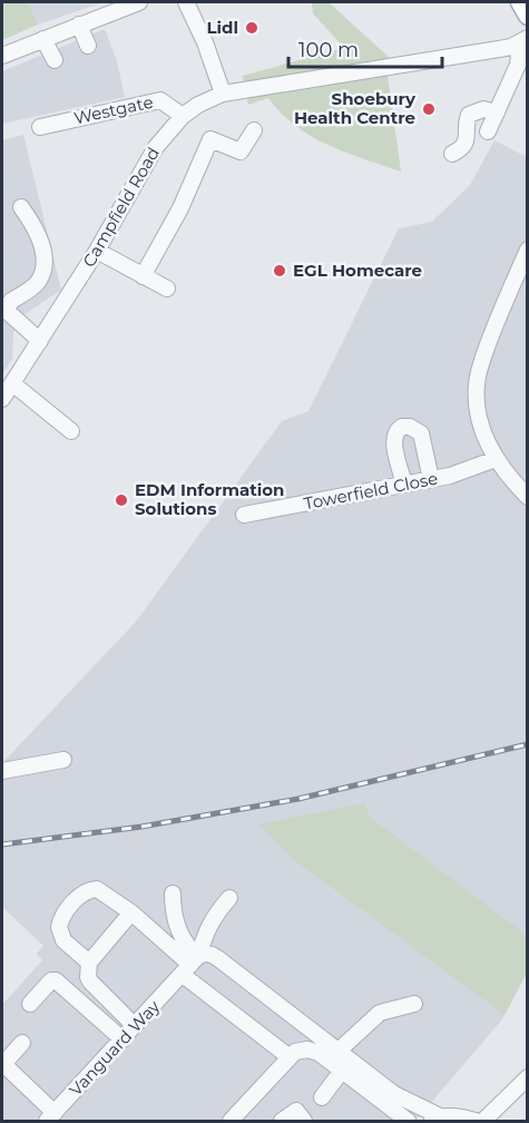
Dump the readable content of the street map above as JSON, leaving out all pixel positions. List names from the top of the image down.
{
  "streets": {
    "street": [
      "Westgate",
      "Campfield Road",
      "Towerfield Close",
      "Vanguard Way"
    ]
  },
  "crossings": [
    ["Westgate", "Campfield Road"]
  ],
  "places": [
    "Lidl",
    "Shoebury Health Centre",
    "EGL Homecare",
    "EDM Information Solutions"
  ],
  "scale_bar": "100 m"
}
